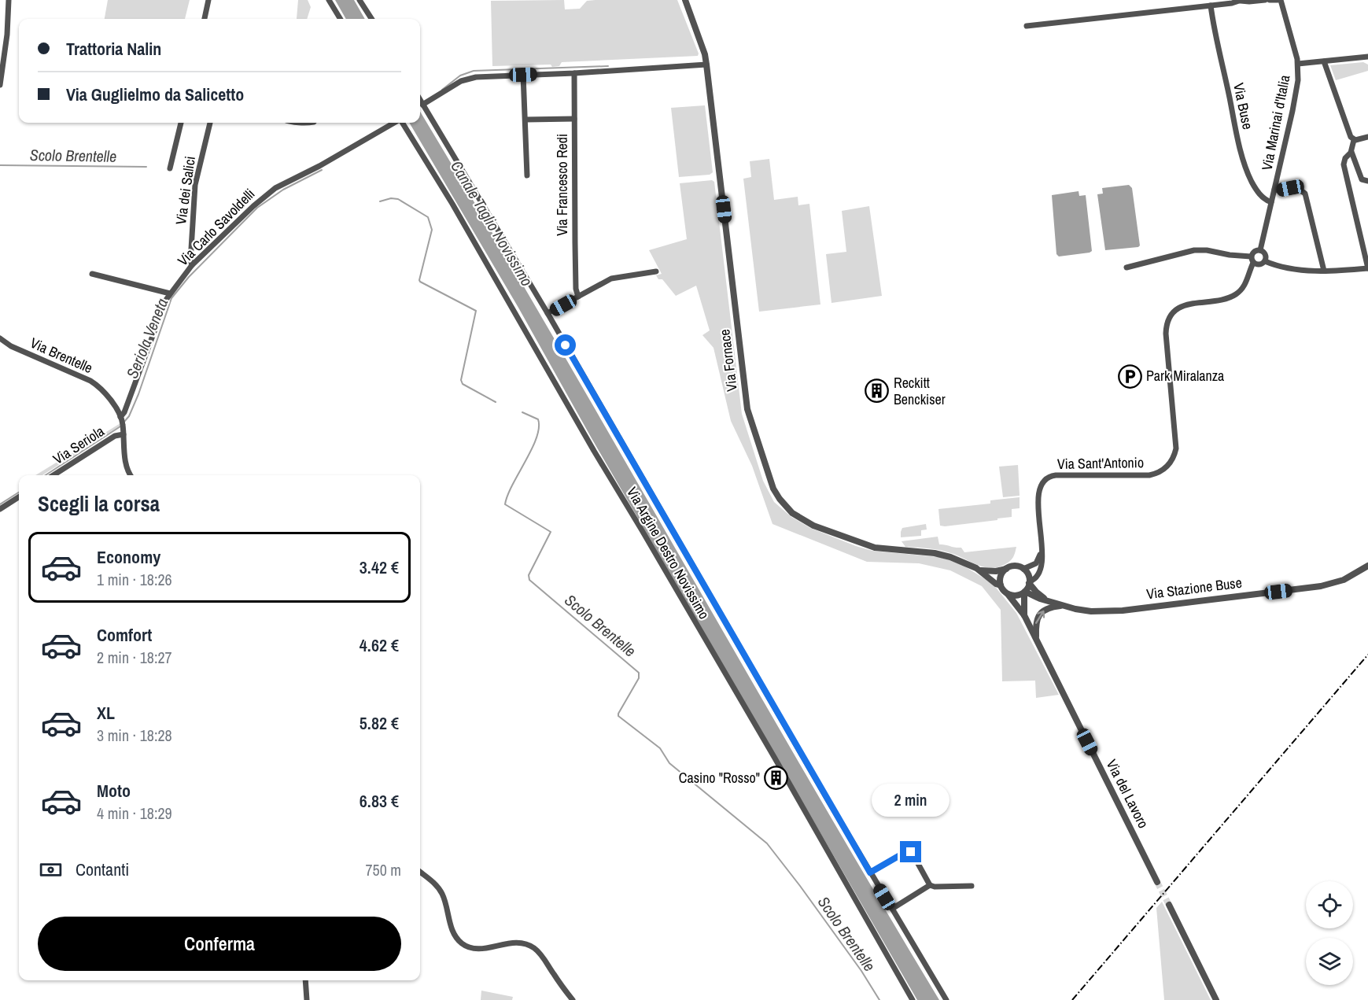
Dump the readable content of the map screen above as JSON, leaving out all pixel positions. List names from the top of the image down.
{
  "streets": {
    "street": [
      "Via Buse",
      "Via Marinai d'Italia",
      "Via Francesco Redi",
      "Via dei Salici",
      "Via Carlo Savoldelli",
      "Via Brentelle",
      "Via Fornace",
      "Via Seriola",
      "Via Sant'Antonio",
      "Via Argine Destro Novissimo",
      "Via Stazione Buse",
      "Via del Lavoro"
    ]
  },
  "crossings": [
    ["Via Buse", "Via Marinai d'Italia"],
    ["Via Marinai d'Italia", "Via Sant'Antonio"],
    ["Via dei Salici", "Via Carlo Savoldelli"],
    ["Via Carlo Savoldelli", "Via Brentelle"],
    ["Via Brentelle", "Via Seriola"],
    ["Via Fornace", "Via Sant'Antonio"],
    ["Via Fornace", "Via Stazione Buse"],
    ["Via Fornace", "Via del Lavoro"],
    ["Via Sant'Antonio", "Via Stazione Buse"],
    ["Via Sant'Antonio", "Via del Lavoro"],
    ["Via Stazione Buse", "Via del Lavoro"]
  ],
  "water": ["Scolo Brentelle", "Canale Taglio Novissimo", "Seriola Veneta"],
  "places": {
    "parking": ["Park Miralanza"],
    "building": ["Reckitt Benckiser", "Casino \"Rosso\""]
  },
  "page": {
    "banner": ["Trattoria Nalin", "Via Guglielmo da Salicetto"],
    "heading": "Scegli la corsa",
    "list": [
      {
        "name": "Economy",
        "note": "1 min · 18:26",
        "value": "3.42 €"
      },
      {
        "name": "Comfort",
        "note": "2 min · 18:27",
        "value": "4.62 €"
      },
      {
        "name": "XL",
        "note": "3 min · 18:28",
        "value": "5.82 €"
      },
      {
        "name": "Moto",
        "note": "4 min · 18:29",
        "value": "6.83 €"
      }
    ],
    "bubble": "2 min",
    "pay": ["Contanti", "750 m"],
    "buttons": "Conferma"
  }
}
